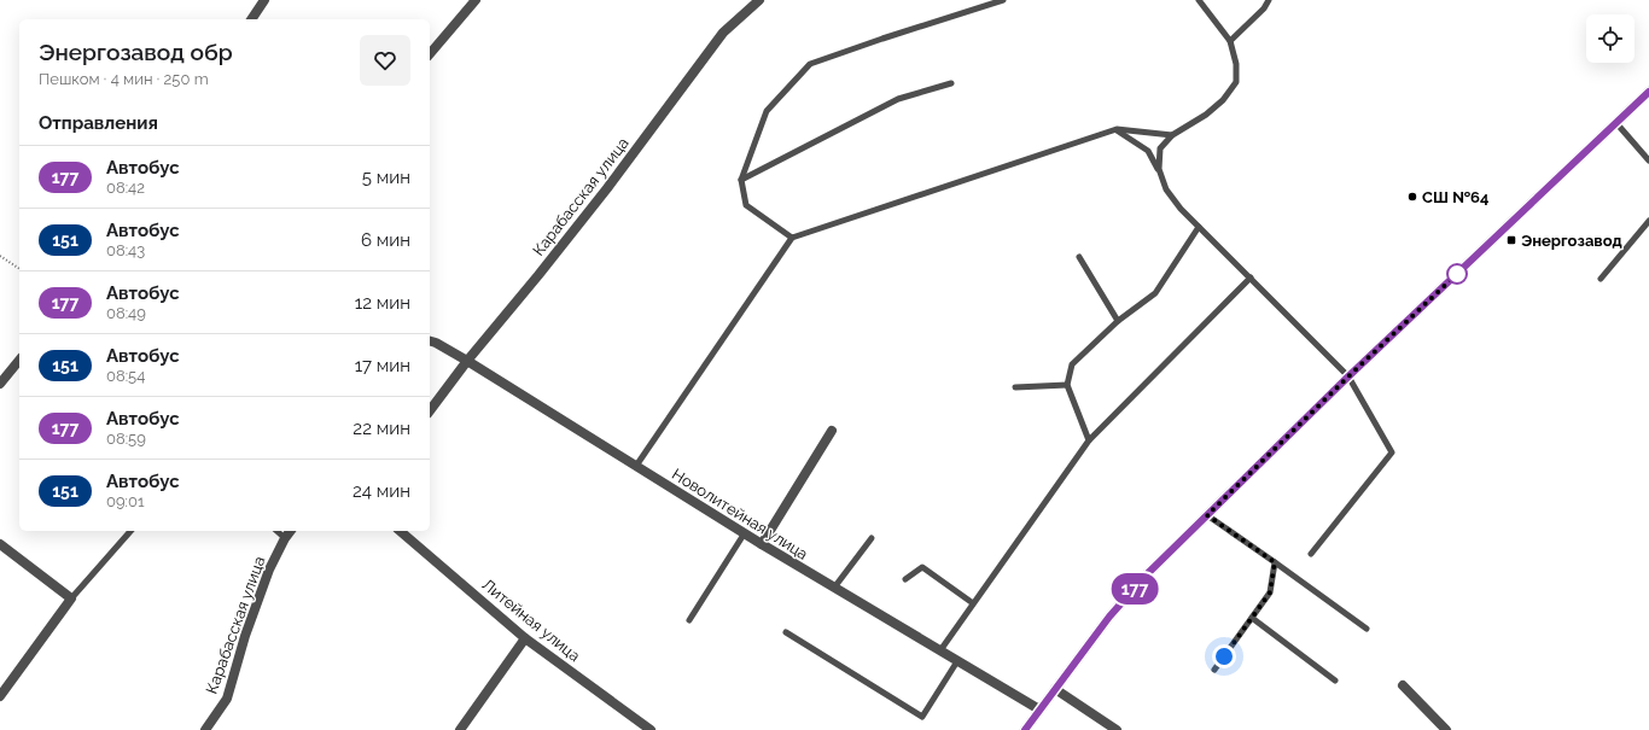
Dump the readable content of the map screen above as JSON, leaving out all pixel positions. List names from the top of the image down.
{
  "streets": {
    "street": ["Карабасская улица", "Новолитейная улица", "Литейная улица"]
  },
  "crossings": [
    ["Карабасская улица", "Новолитейная улица"]
  ],
  "places": {
    "other": ["СШ №64"],
    "transit": ["Энергозавод"]
  },
  "lines": ["bus line 177"],
  "page": {
    "on_map": "177",
    "heading": [
      ["Энергозавод обр", "Пешком · 4 мин · 250 m"],
      "Отправления"
    ],
    "list": [
      {
        "mark": "177",
        "name": "Автобус",
        "note": "08:42",
        "value": "5 мин"
      },
      {
        "mark": "151",
        "name": "Автобус",
        "note": "08:43",
        "value": "6 мин"
      },
      {
        "mark": "177",
        "name": "Автобус",
        "note": "08:49",
        "value": "12 мин"
      },
      {
        "mark": "151",
        "name": "Автобус",
        "note": "08:54",
        "value": "17 мин"
      },
      {
        "mark": "177",
        "name": "Автобус",
        "note": "08:59",
        "value": "22 мин"
      },
      {
        "mark": "151",
        "name": "Автобус",
        "note": "09:01",
        "value": "24 мин"
      }
    ]
  }
}
